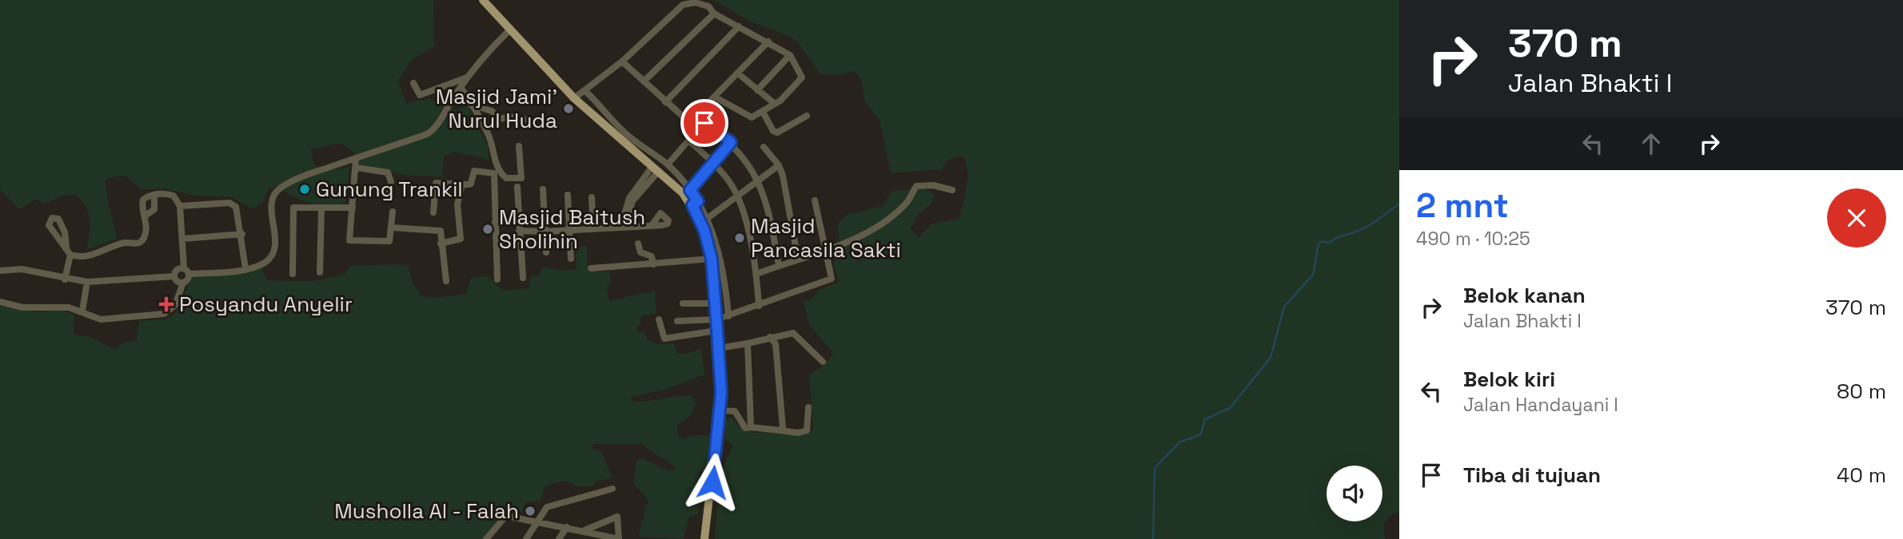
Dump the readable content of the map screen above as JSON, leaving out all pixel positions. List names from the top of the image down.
{
  "places": {
    "other": [
      "Masjid Jami' Nurul Huda",
      "Gunung Trankil",
      "Masjid Baitush Sholihin",
      "Masjid Pancasila Sakti",
      "Musholla Al - Falah"
    ],
    "health": ["Posyandu Anyelir"]
  },
  "page": {
    "turn": ["370 m", "Jalan Bhakti I"],
    "heading": ["2 mnt", "490 m · 10:25"],
    "list": [
      {
        "name": "Belok kanan",
        "note": "Jalan Bhakti I",
        "value": "370 m"
      },
      {
        "name": "Belok kiri",
        "note": "Jalan Handayani I",
        "value": "80 m"
      },
      {
        "name": "Tiba di tujuan",
        "value": "40 m"
      }
    ]
  }
}
